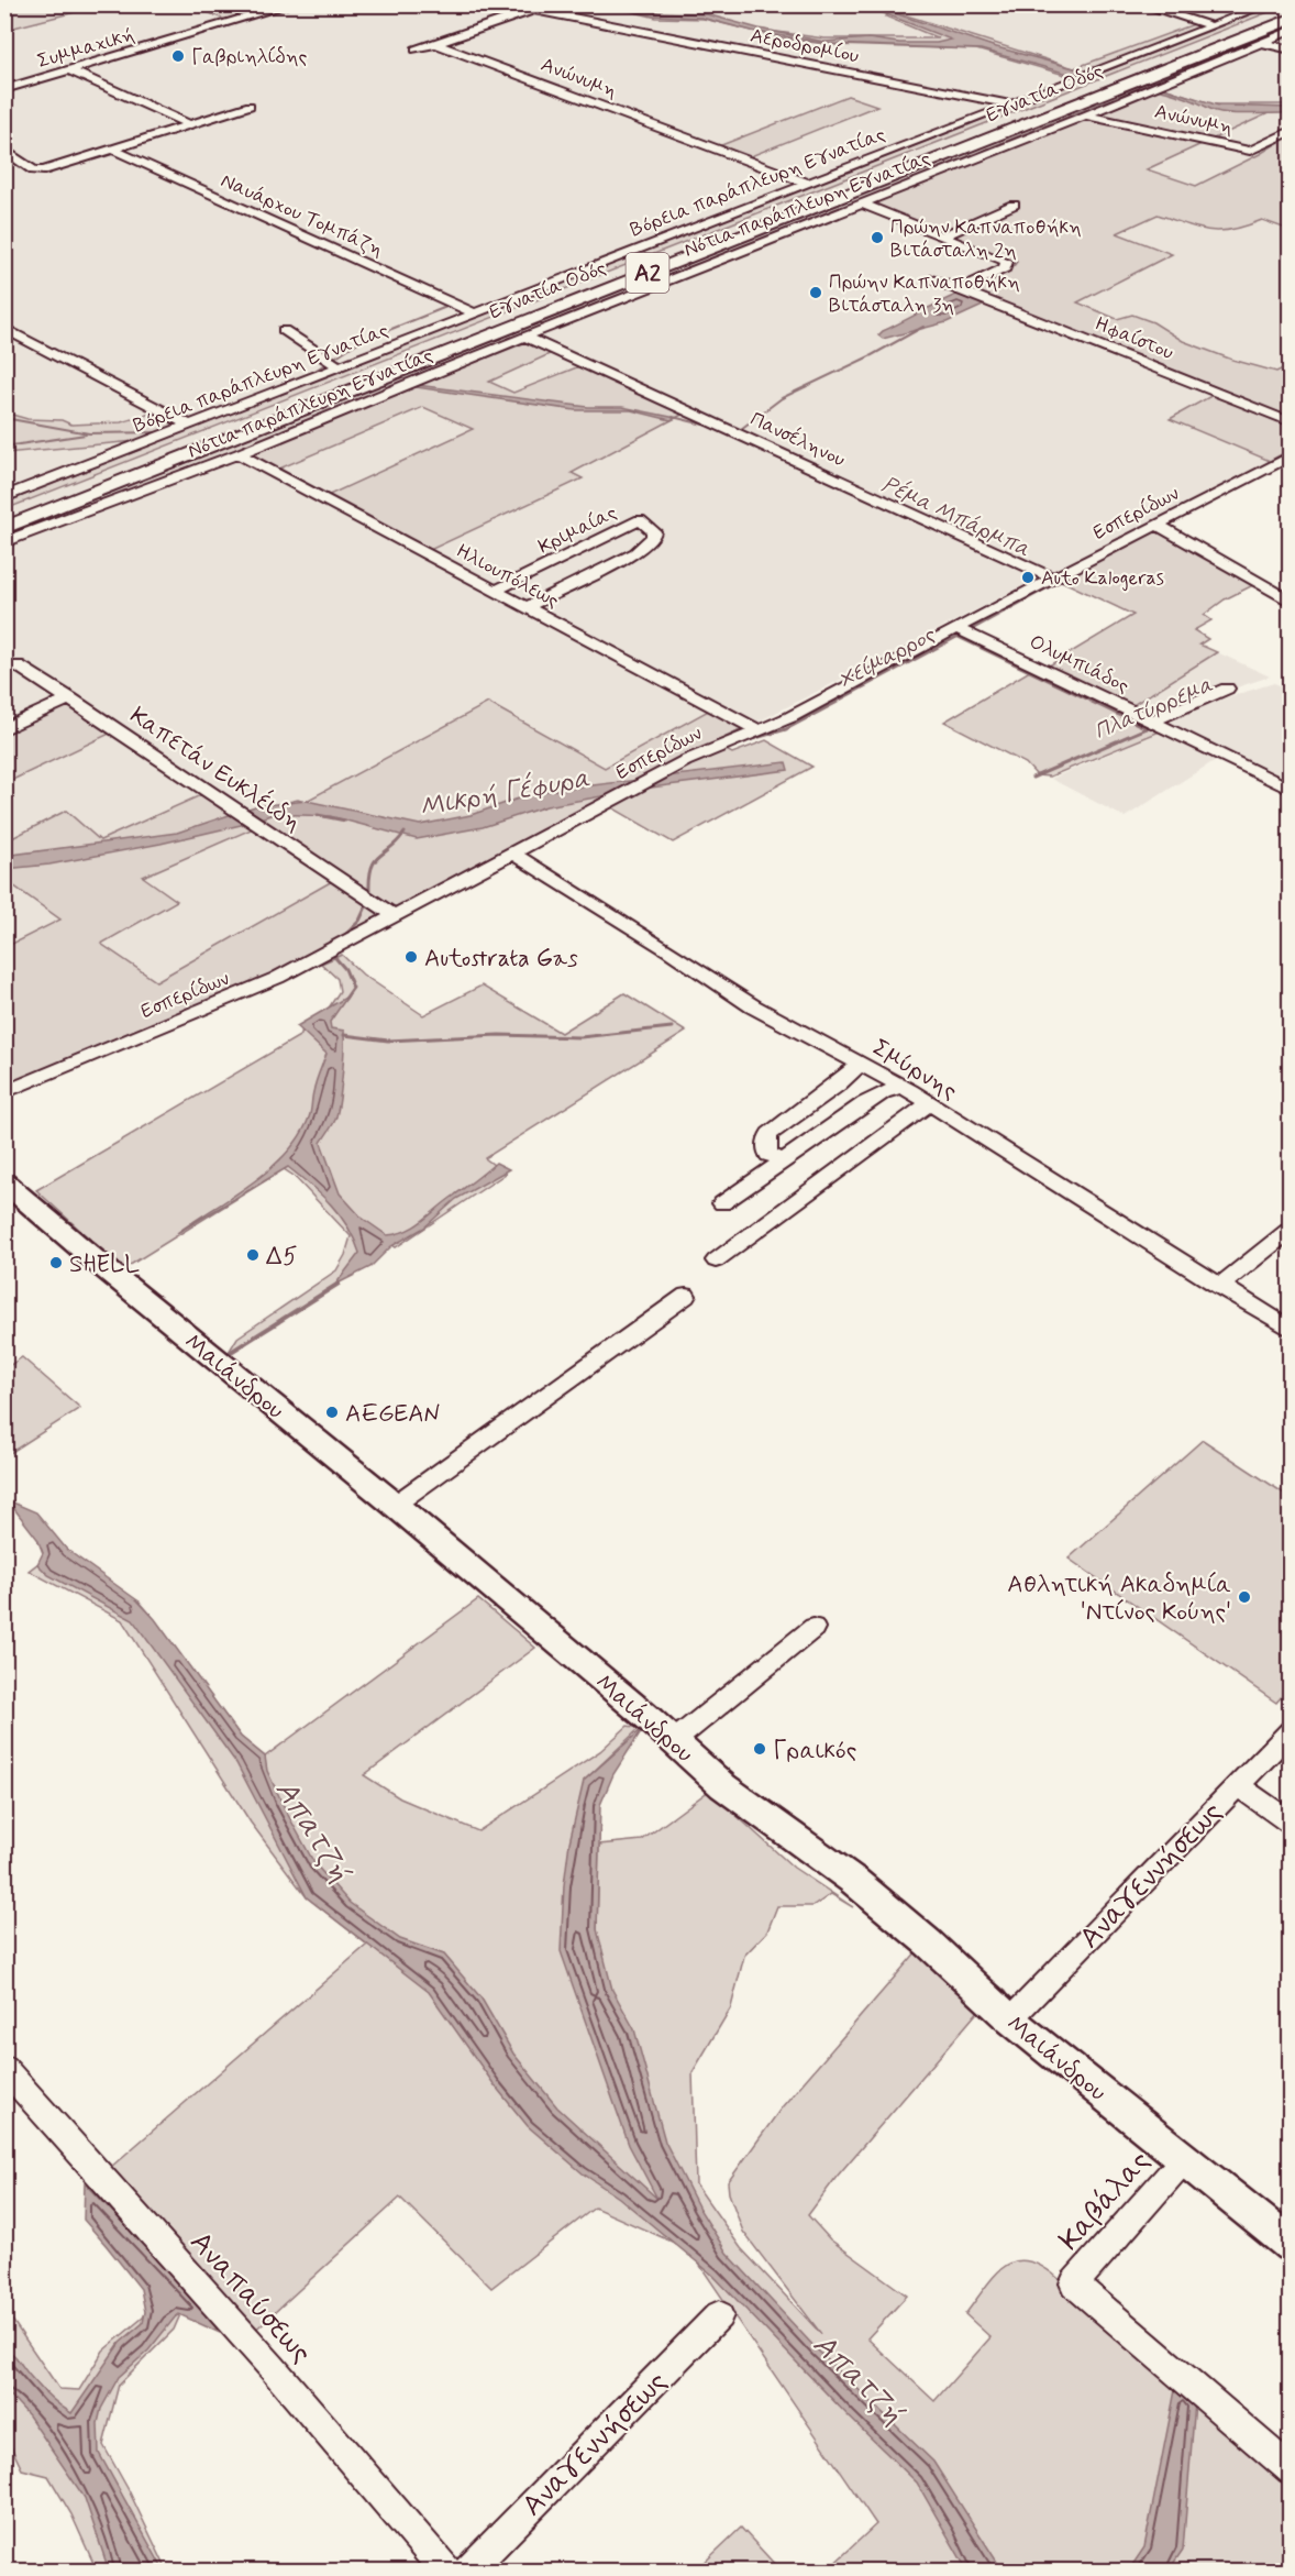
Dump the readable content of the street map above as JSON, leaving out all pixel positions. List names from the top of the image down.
{
  "streets": {
    "highway": ["Εγνατία Οδός", "Α2"],
    "main road": ["Μαιάνδρου"],
    "street": [
      "Αεροδρομίου",
      "Συμμαχική",
      "Ανώνυμη",
      "Βόρεια παράπλευρη Εγνατίας",
      "Νότια παράπλευρη Εγνατίας",
      "Ναυάρχου Τομπάζη",
      "Ηφαίστου",
      "Πανσέληνου",
      "Εσπερίδων",
      "Κριμαίας",
      "Ηλιουπόλεως",
      "Ολυμπιάδος",
      "Καπετάν Ευκλέιδη",
      "Σμύρνης",
      "Αναγεννήσεως",
      "Καβάλας",
      "Αναπαύσεως"
    ]
  },
  "crossings": [
    ["Αεροδρομίου", "Βόρεια παράπλευρη Εγνατίας"],
    ["Ανώνυμη", "Βόρεια παράπλευρη Εγνατίας"],
    ["Ανώνυμη", "Νότια παράπλευρη Εγνατίας"],
    ["Βόρεια παράπλευρη Εγνατίας", "Ναυάρχου Τομπάζη"],
    ["Νότια παράπλευρη Εγνατίας", "Πανσέληνου"],
    ["Νότια παράπλευρη Εγνατίας", "Ηλιουπόλεως"],
    ["Πανσέληνου", "Εσπερίδων"],
    ["Εσπερίδων", "Ηλιουπόλεως"],
    ["Εσπερίδων", "Ολυμπιάδος"],
    ["Εσπερίδων", "Καπετάν Ευκλέιδη"],
    ["Εσπερίδων", "Σμύρνης"],
    ["Κριμαίας", "Ηλιουπόλεως"],
    ["Μαιάνδρου", "Αναγεννήσεως"],
    ["Μαιάνδρου", "Καβάλας"]
  ],
  "water": [
    "Ρέμα Μπάρμπα",
    "Χείμαρρος",
    "Πλατύρρεμα",
    "Μικρή Γέφυρα",
    "Απατζή"
  ],
  "places": [
    "Γαβριηλίδης",
    "Πρώην Καπναποθήκη Βιτάσταλη 2η",
    "Πρώην Καπναποθήκη Βιτάσταλη 3η",
    "Auto Kalogeras",
    "Autostrata Gas",
    "Δ5",
    "SHELL",
    "AEGEAN",
    "Αθλητική Ακαδημία 'Ντίνος Κούης'",
    "Γραικός"
  ]
}
